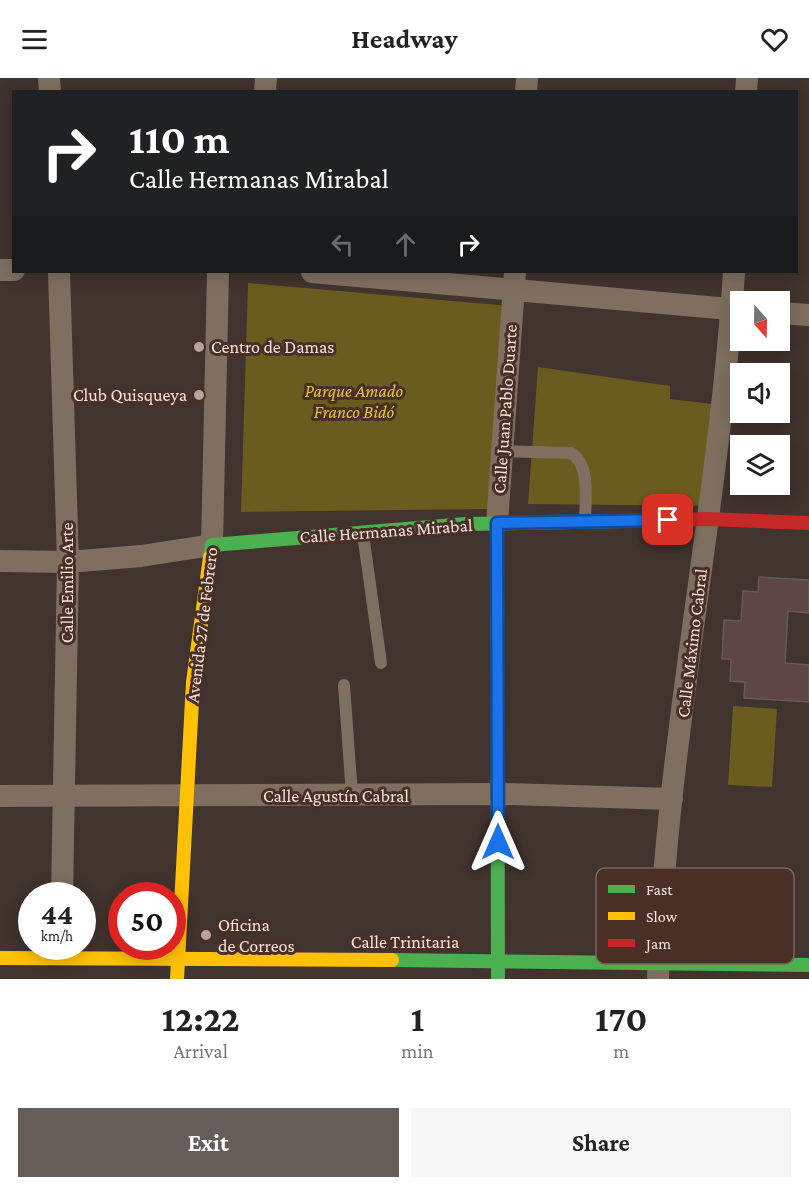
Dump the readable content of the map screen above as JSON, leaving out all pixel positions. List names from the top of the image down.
{
  "streets": {
    "main road": [
      "Calle Juan Pablo Duarte",
      "Calle Hermanas Mirabal",
      "Avenida 27 de Febrero",
      "Calle Trinitaria"
    ],
    "street": ["Calle Emilio Arte", "Calle Máximo Cabral", "Calle Agustín Cabral"]
  },
  "crossings": [
    ["Calle Juan Pablo Duarte", "Calle Hermanas Mirabal"],
    ["Calle Juan Pablo Duarte", "Calle Agustín Cabral"],
    ["Calle Juan Pablo Duarte", "Calle Trinitaria"],
    ["Calle Hermanas Mirabal", "Calle Emilio Arte"],
    ["Calle Hermanas Mirabal", "Avenida 27 de Febrero"],
    ["Calle Hermanas Mirabal", "Calle Máximo Cabral"],
    ["Calle Emilio Arte", "Calle Agustín Cabral"],
    ["Avenida 27 de Febrero", "Calle Agustín Cabral"],
    ["Calle Máximo Cabral", "Calle Agustín Cabral"]
  ],
  "parks": ["Parque Amado Franco Bidó"],
  "places": ["Centro de Damas", "Club Quisqueya", "Oficina de Correos"],
  "legend": ["Fast", "Slow", "Jam"],
  "north": "bottom",
  "page": {
    "header": "Headway",
    "turn": ["110 m", "Calle Hermanas Mirabal"],
    "speed": "44 km/h",
    "limit": "50",
    "eta": [
      "12:22",
      "Arrival",
      "1",
      "min",
      "170",
      "m"
    ],
    "buttons": ["Exit", "Share"]
  }
}
